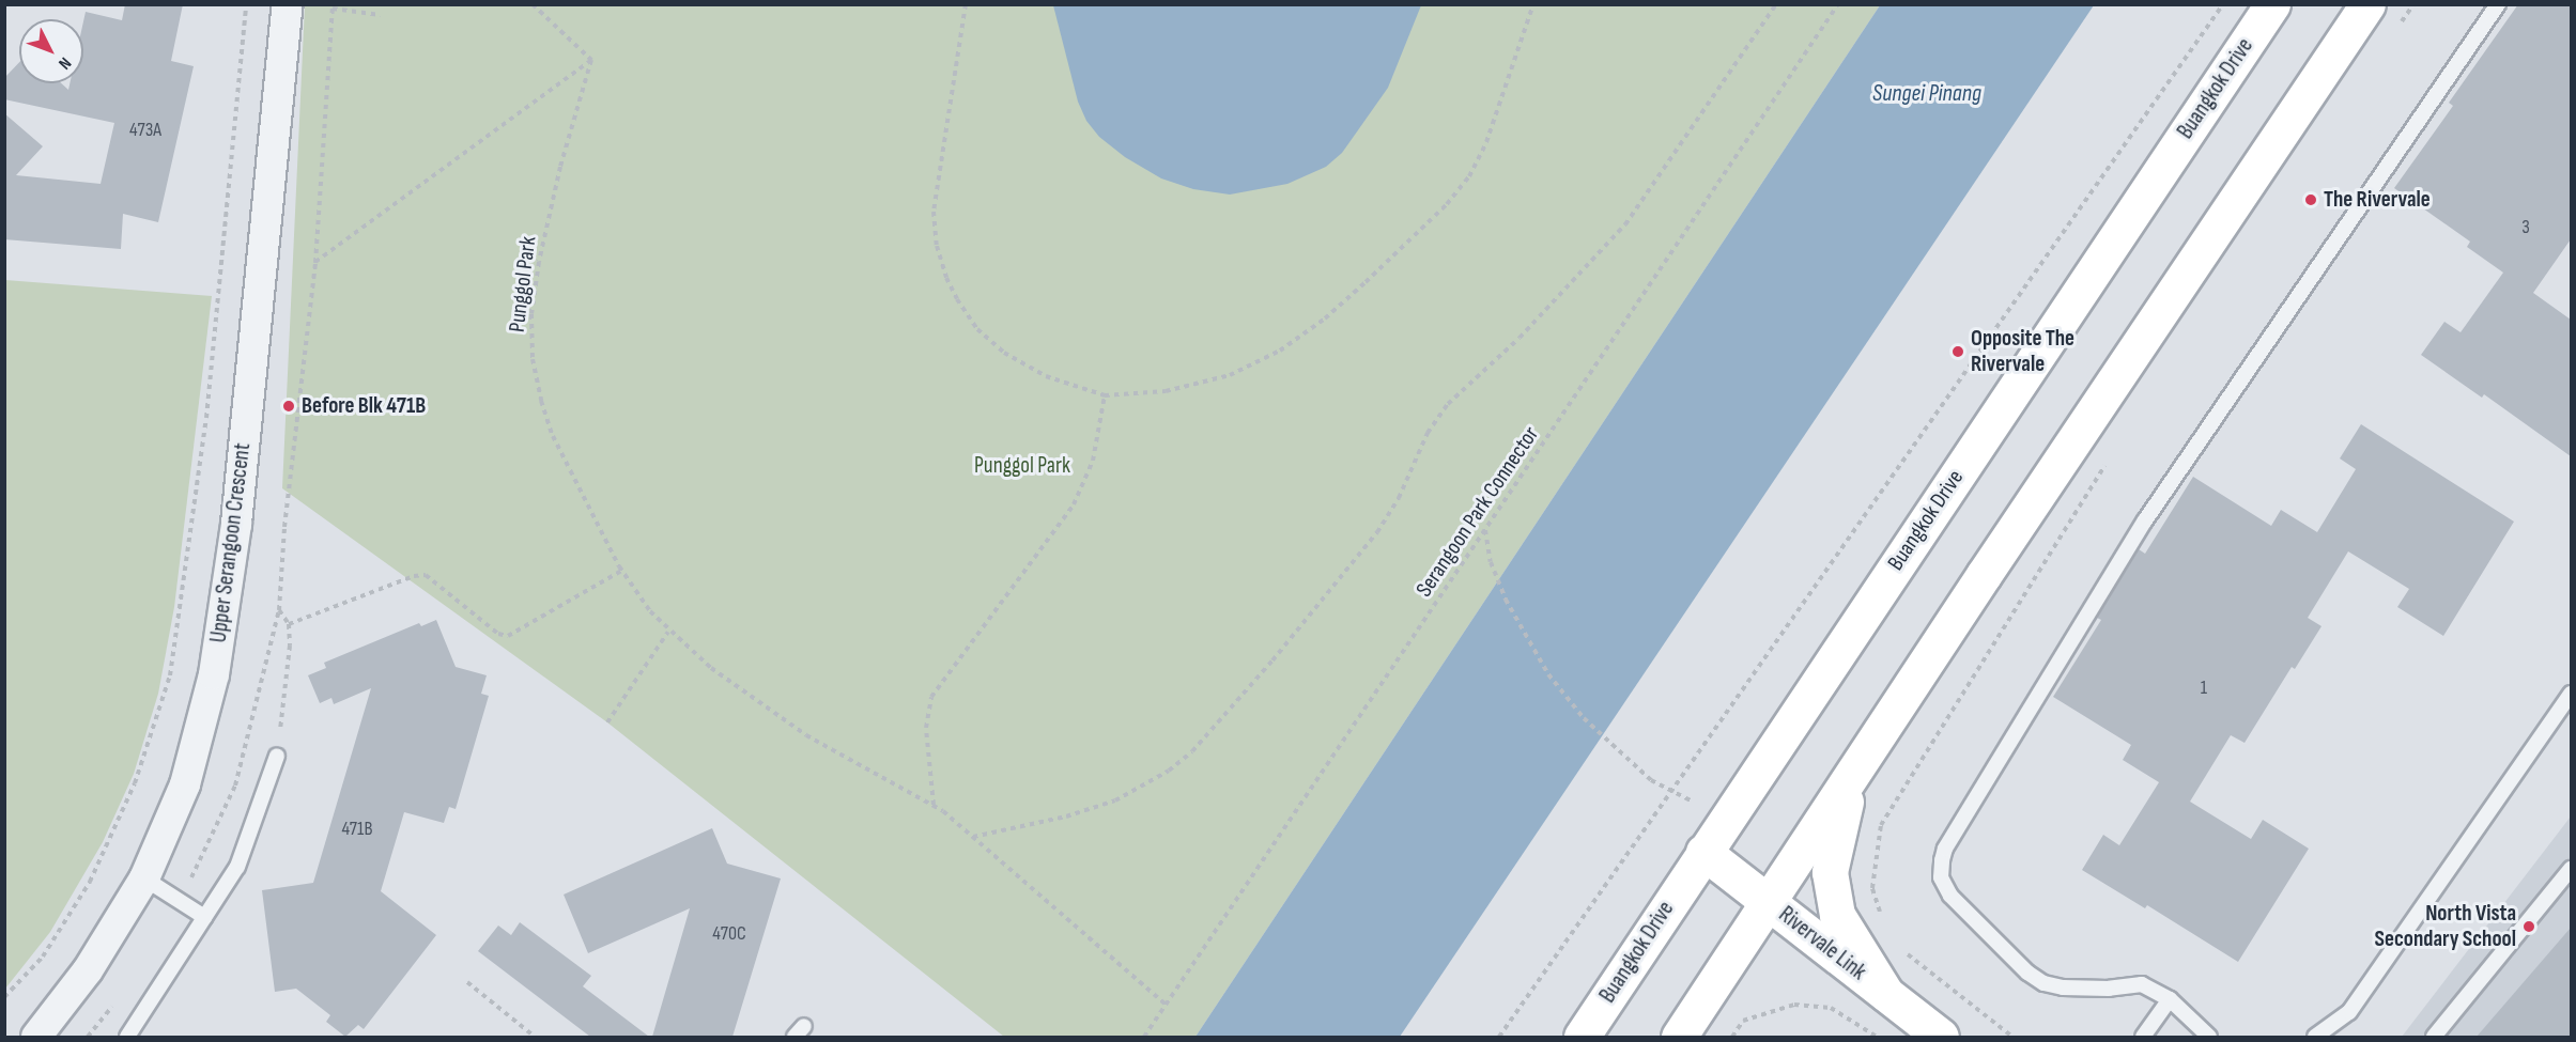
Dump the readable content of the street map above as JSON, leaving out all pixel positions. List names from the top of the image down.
{
  "streets": {
    "main road": ["Buangkok Drive", "Rivervale Link"],
    "street": ["Upper Serangoon Crescent"],
    "path": ["Punggol Park", "Serangoon Park Connector"]
  },
  "crossings": [
    ["Buangkok Drive", "Rivervale Link"],
    ["Punggol Park", "Serangoon Park Connector"]
  ],
  "water": ["Sungei Pinang"],
  "parks": ["Punggol Park"],
  "places": [
    "The Rivervale",
    "Opposite The Rivervale",
    "Before Blk 471B",
    "North Vista Secondary School"
  ],
  "house_numbers": [
    "473A",
    "3",
    "1",
    "471B",
    "470C"
  ],
  "north": "bottom right"
}
